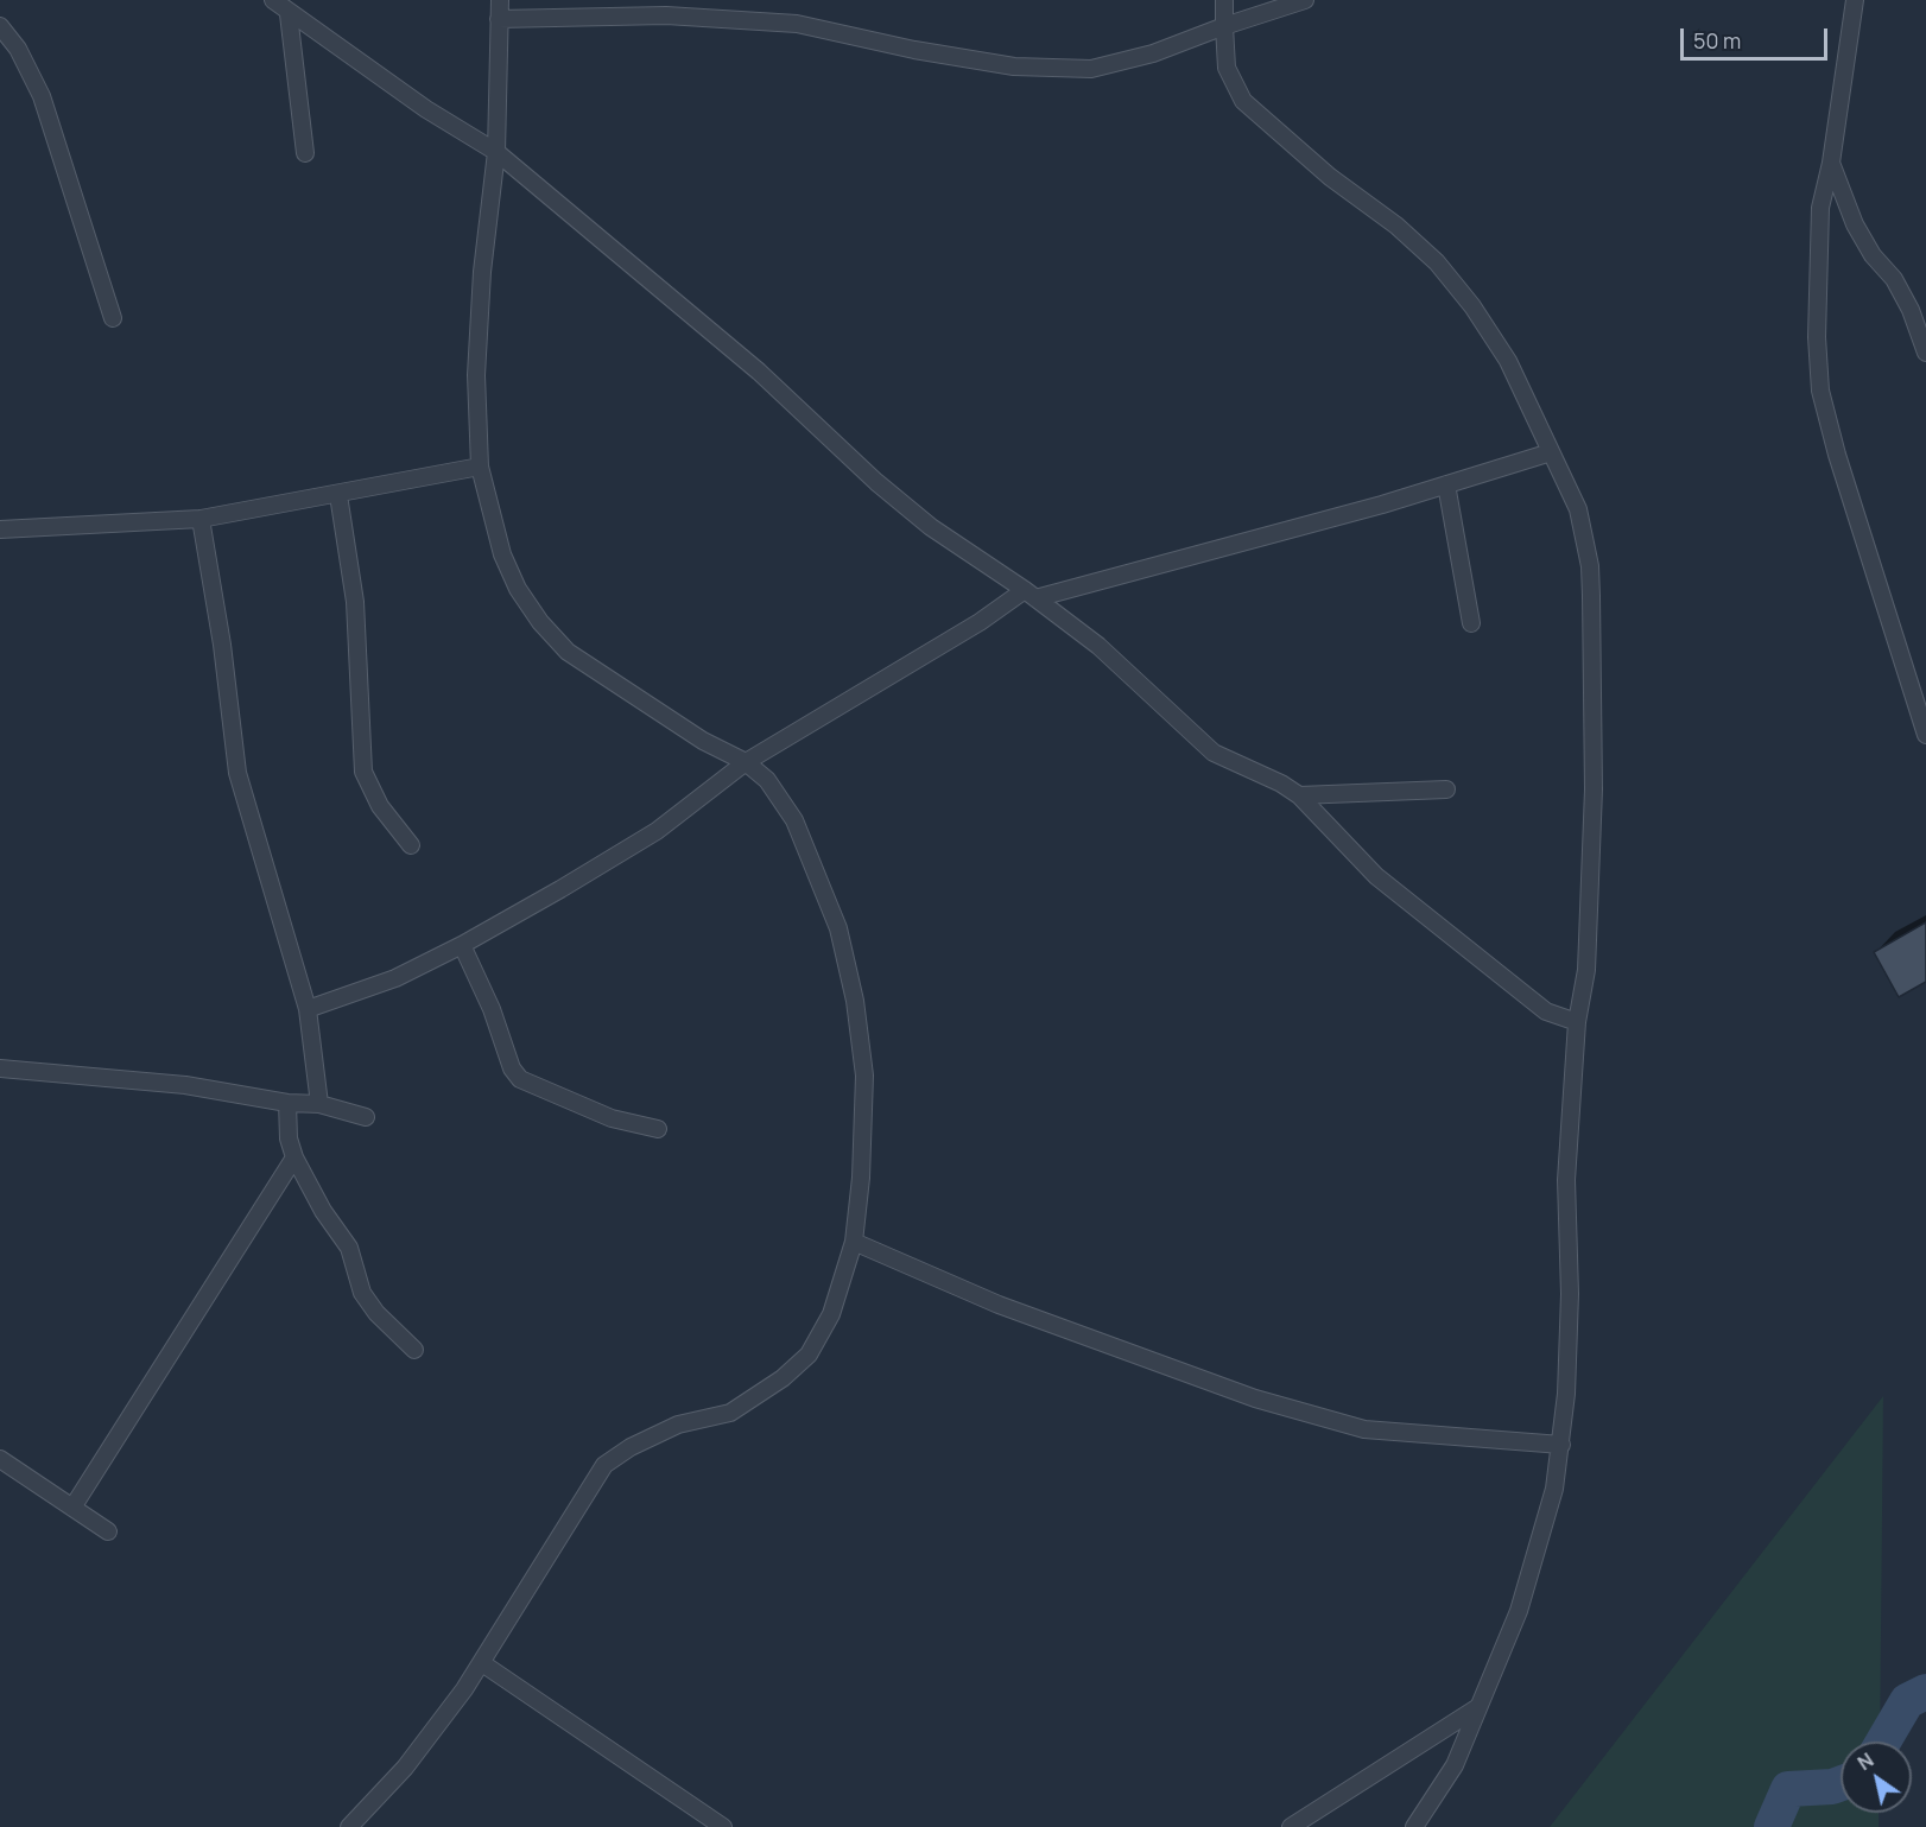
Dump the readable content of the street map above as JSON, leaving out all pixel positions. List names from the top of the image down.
{
  "scale_bar": "50 m",
  "north": "top left"
}
